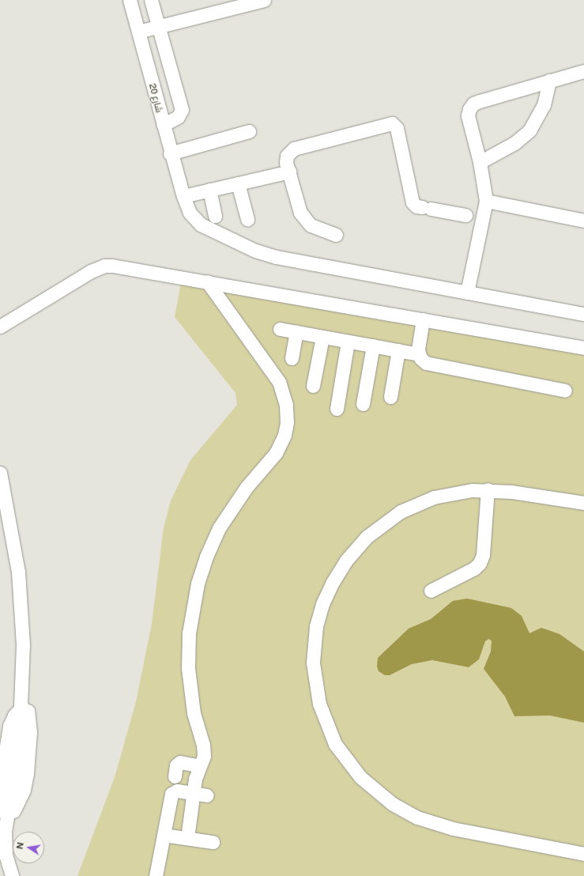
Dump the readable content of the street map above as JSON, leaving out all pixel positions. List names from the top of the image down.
{
  "streets": {
    "street": ["شارع 20"]
  },
  "north": "left"
}
